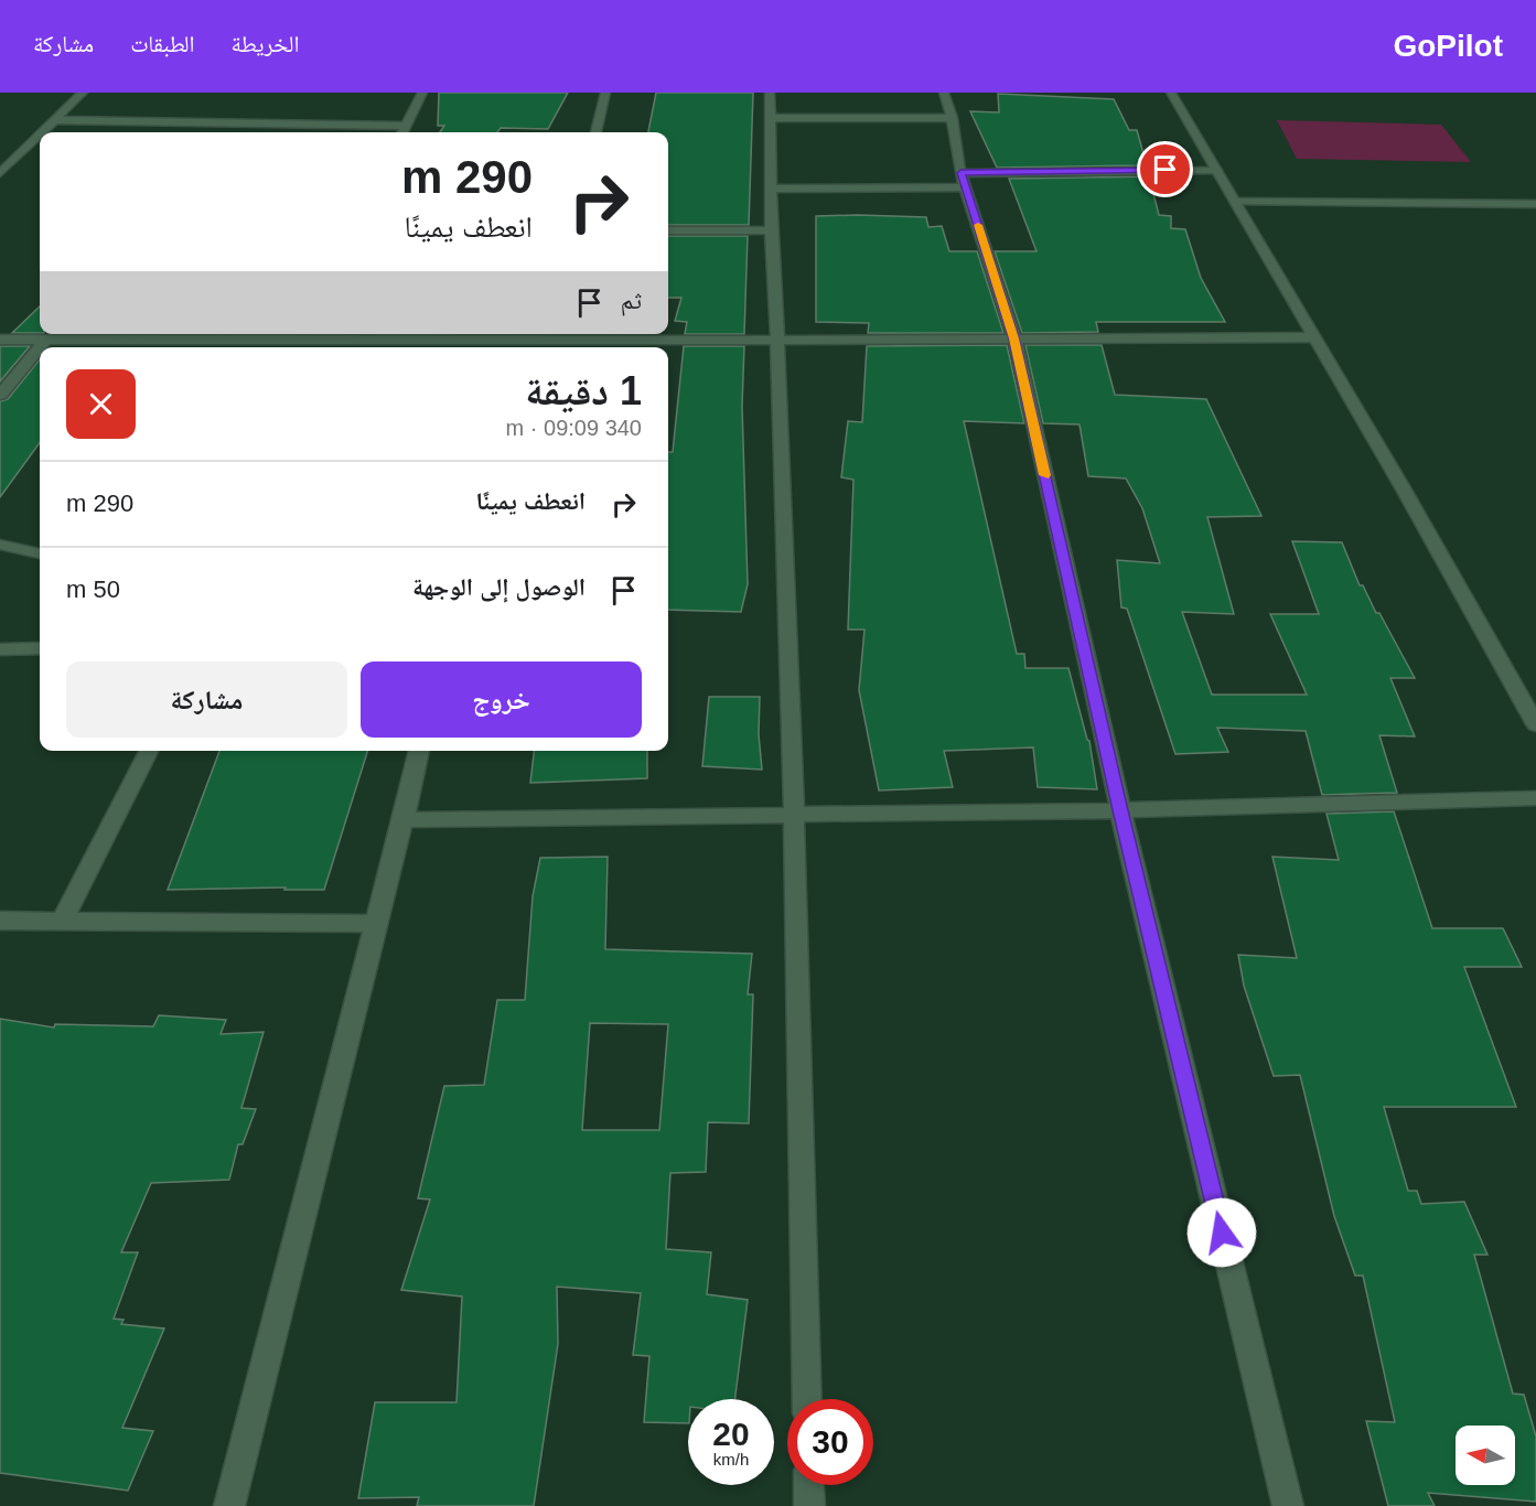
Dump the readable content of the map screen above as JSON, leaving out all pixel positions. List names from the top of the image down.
{
  "north": "left",
  "page": {
    "header": "GoPilot",
    "nav": ["الخريطة", "الطبقات", "مشاركة"],
    "turn": ["290 m", "انعطف يمينًا"],
    "then": "ثم",
    "heading": ["1 دقيقة", "340 m · 09:09"],
    "list": [
      {
        "name": "انعطف يمينًا",
        "value": "290 m"
      },
      {
        "name": "الوصول إلى الوجهة",
        "value": "50 m"
      }
    ],
    "buttons": ["خروج", "مشاركة"],
    "speed": "20 km/h",
    "limit": "30"
  }
}
